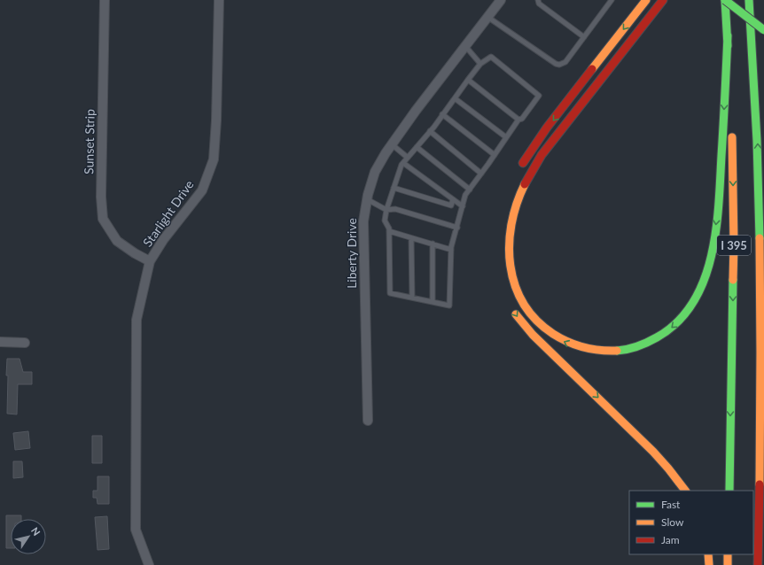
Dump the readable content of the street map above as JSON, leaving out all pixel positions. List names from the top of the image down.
{
  "streets": {
    "main road": ["I 395"],
    "street": ["Sunset Strip", "Starlight Drive", "Liberty Drive"]
  },
  "crossings": [
    ["Sunset Strip", "Starlight Drive"]
  ],
  "legend": ["Fast", "Slow", "Jam"],
  "north": "top right"
}
